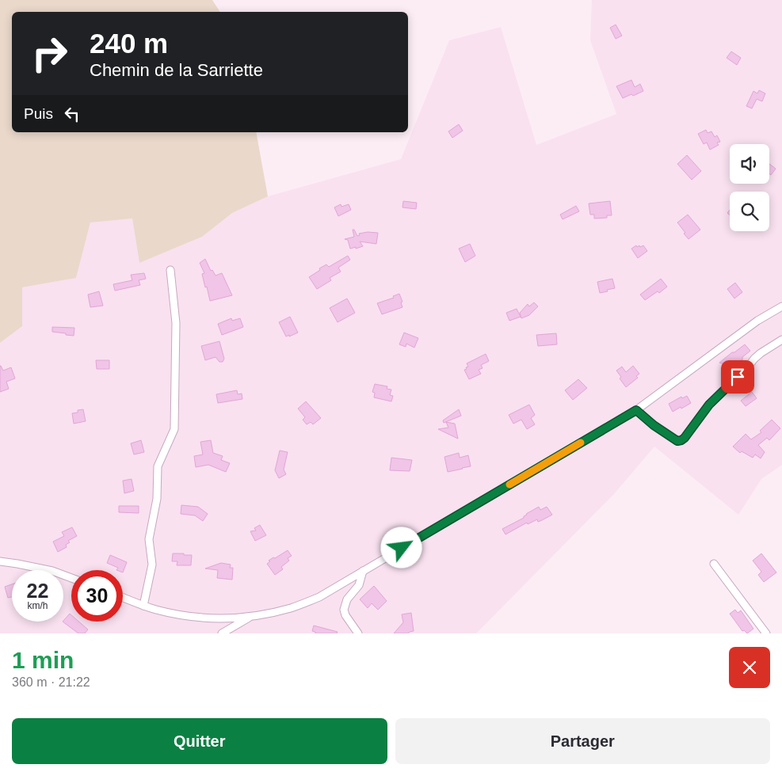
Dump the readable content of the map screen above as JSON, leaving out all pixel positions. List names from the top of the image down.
{
  "page": {
    "turn": ["240 m", "Chemin de la Sarriette"],
    "then": "Puis",
    "speed": "22 km/h",
    "limit": "30",
    "heading": ["1 min", "360 m · 21:22"],
    "buttons": ["Quitter", "Partager"]
  }
}
